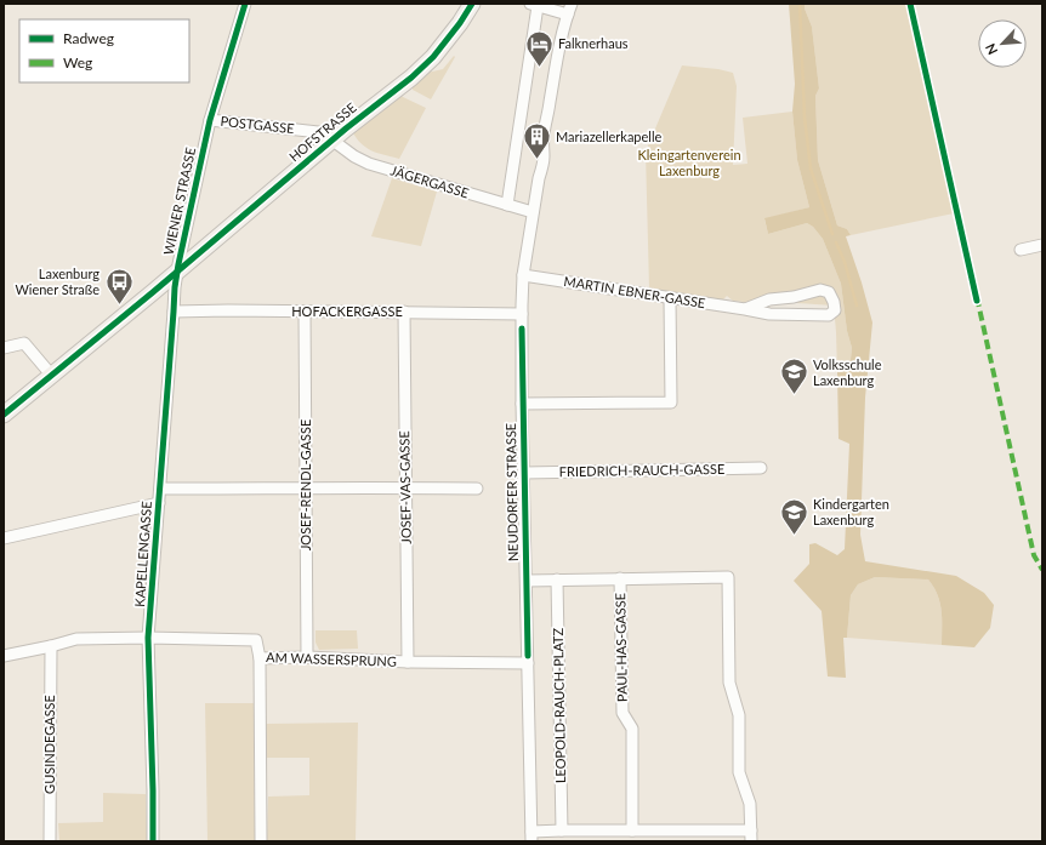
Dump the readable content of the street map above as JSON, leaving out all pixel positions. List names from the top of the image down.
{
  "streets": {
    "main road": ["HOFSTRASSE", "WIENER STRASSE"],
    "street": [
      "POSTGASSE",
      "JÄGERGASSE",
      "MARTIN EBNER-GASSE",
      "HOFACKERGASSE",
      "FRIEDRICH-RAUCH-GASSE",
      "JOSEF-RENDL-GASSE",
      "JOSEF-VAS-GASSE",
      "NEUDORFER STRASSE",
      "KAPELLENGASSE",
      "PAUL-HAS-GASSE",
      "AM WASSERSPRUNG",
      "LEOPOLD-RAUCH-PLATZ",
      "GUSINDEGASSE"
    ]
  },
  "crossings": [
    ["POSTGASSE", "HOFSTRASSE"],
    ["POSTGASSE", "JÄGERGASSE"],
    ["POSTGASSE", "WIENER STRASSE"],
    ["HOFSTRASSE", "JÄGERGASSE"],
    ["HOFSTRASSE", "WIENER STRASSE"],
    ["HOFSTRASSE", "KAPELLENGASSE"],
    ["JÄGERGASSE", "NEUDORFER STRASSE"],
    ["WIENER STRASSE", "KAPELLENGASSE"],
    ["MARTIN EBNER-GASSE", "NEUDORFER STRASSE"],
    ["HOFACKERGASSE", "JOSEF-RENDL-GASSE"],
    ["HOFACKERGASSE", "JOSEF-VAS-GASSE"],
    ["HOFACKERGASSE", "NEUDORFER STRASSE"],
    ["HOFACKERGASSE", "KAPELLENGASSE"],
    ["FRIEDRICH-RAUCH-GASSE", "NEUDORFER STRASSE"],
    ["JOSEF-RENDL-GASSE", "AM WASSERSPRUNG"],
    ["JOSEF-VAS-GASSE", "AM WASSERSPRUNG"],
    ["NEUDORFER STRASSE", "AM WASSERSPRUNG"],
    ["KAPELLENGASSE", "AM WASSERSPRUNG"],
    ["AM WASSERSPRUNG", "GUSINDEGASSE"]
  ],
  "parks": ["Kleingartenverein Laxenburg"],
  "places": {
    "hotel": ["Falknerhaus"],
    "building": ["Mariazellerkapelle"],
    "bus stop": ["Laxenburg Wiener Straße"],
    "school or university": ["Volksschule Laxenburg", "Kindergarten Laxenburg"]
  },
  "legend": ["Radweg", "Weg"],
  "north": "bottom left"
}
